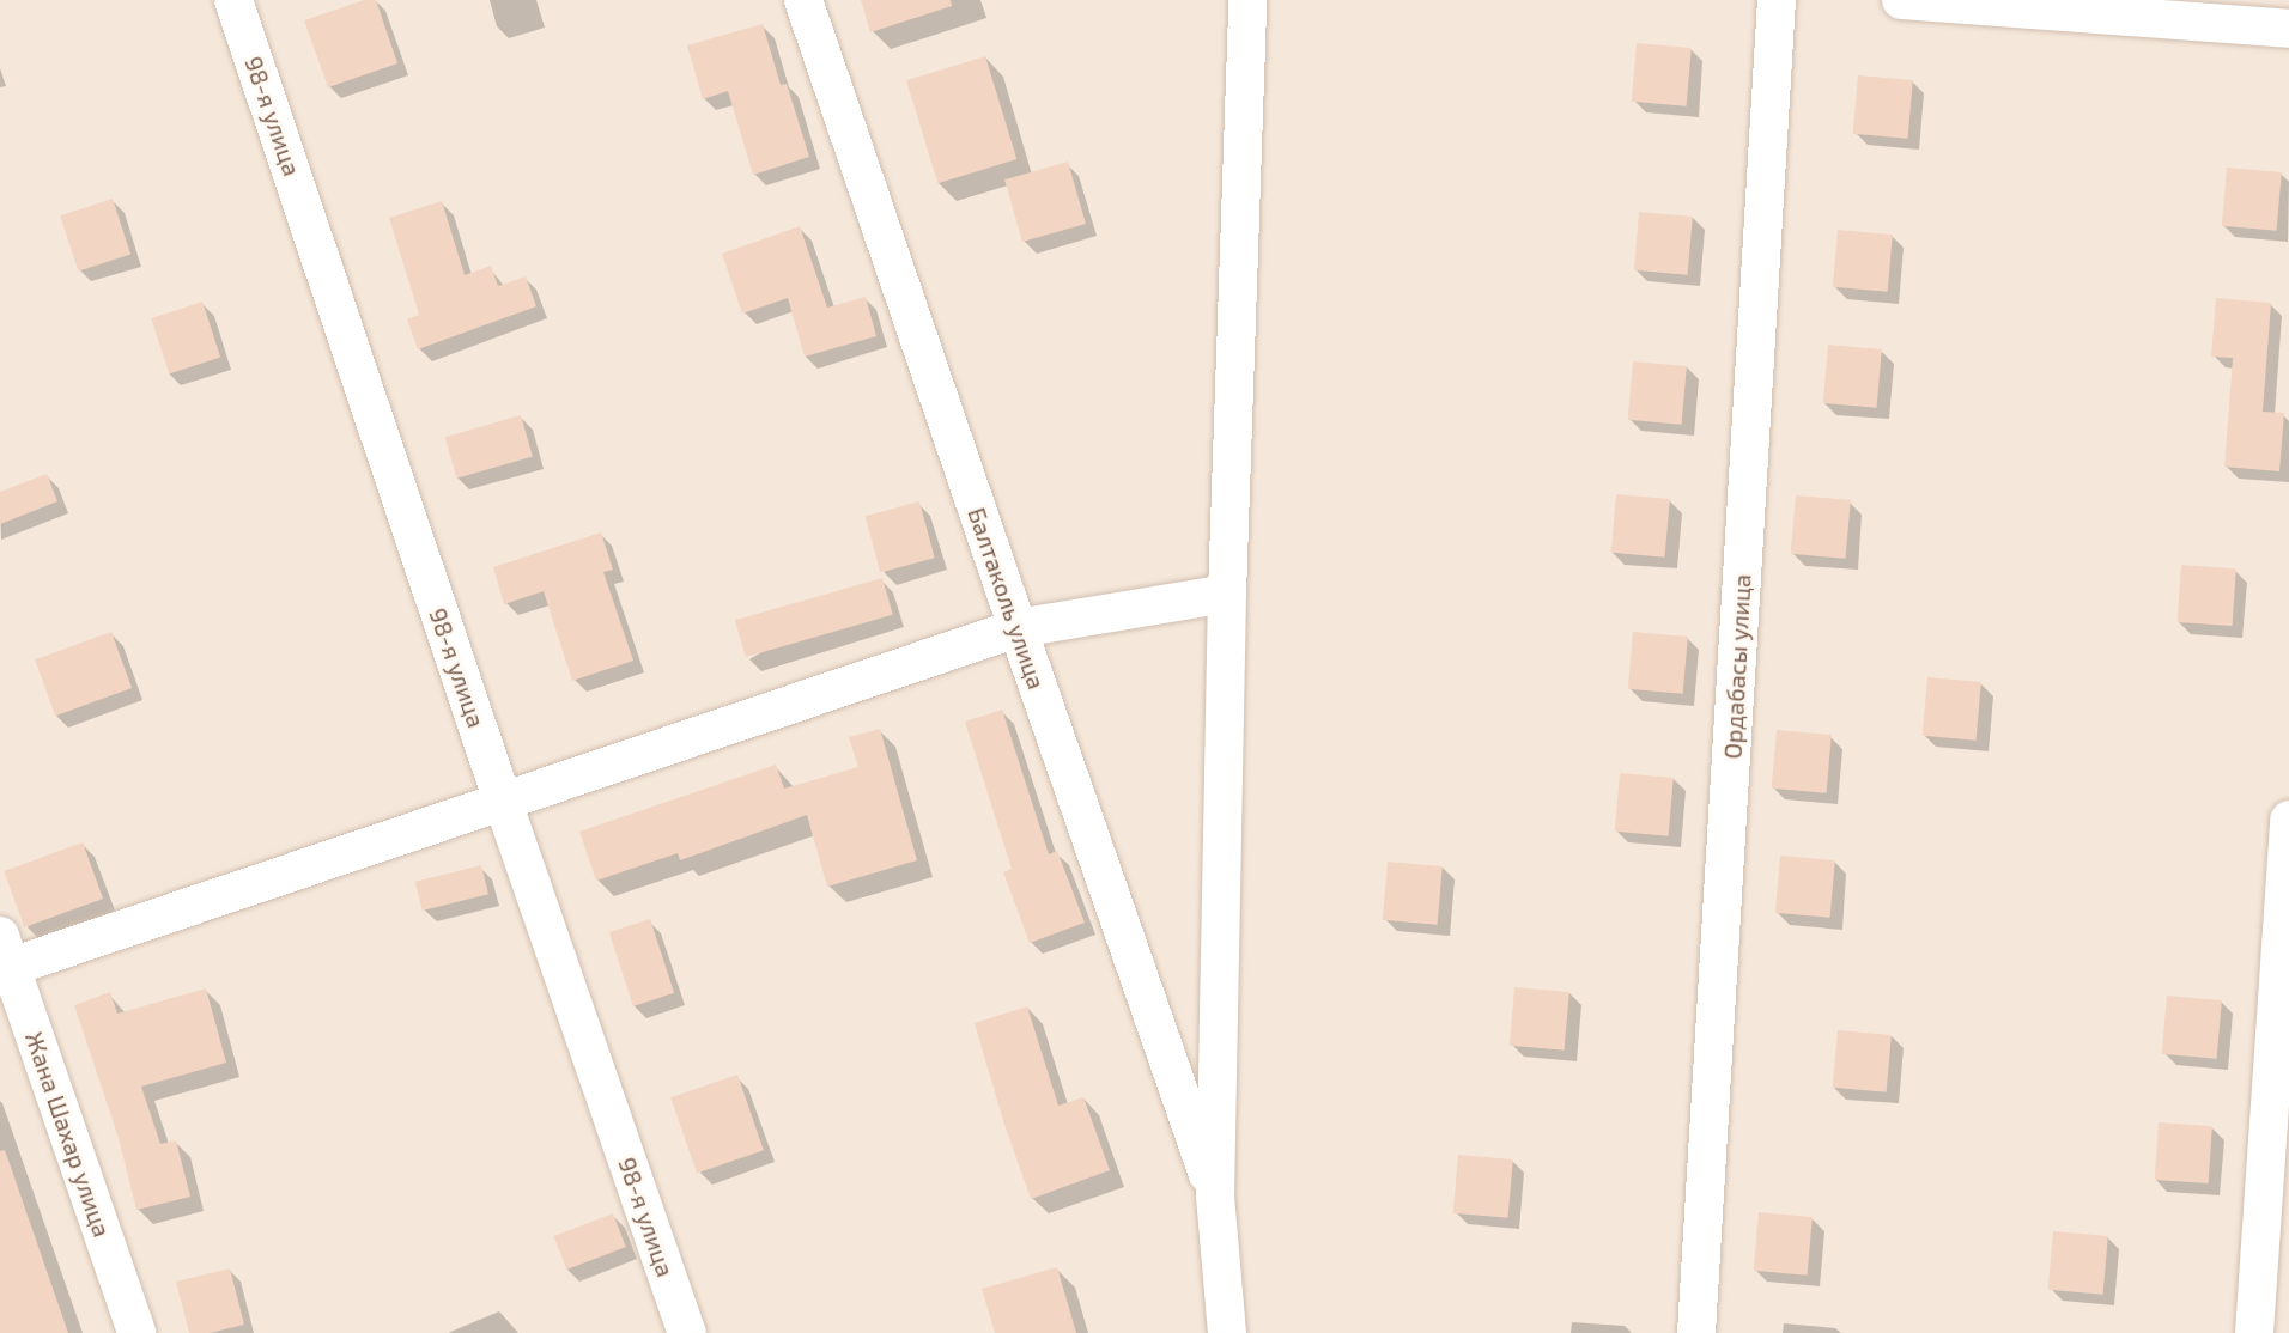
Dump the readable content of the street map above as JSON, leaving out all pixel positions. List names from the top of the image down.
{
  "streets": {
    "street": [
      "98-я улица",
      "Балтаколь улица",
      "Ордабасы улица",
      "Жана Шахар улица"
    ]
  }
}
